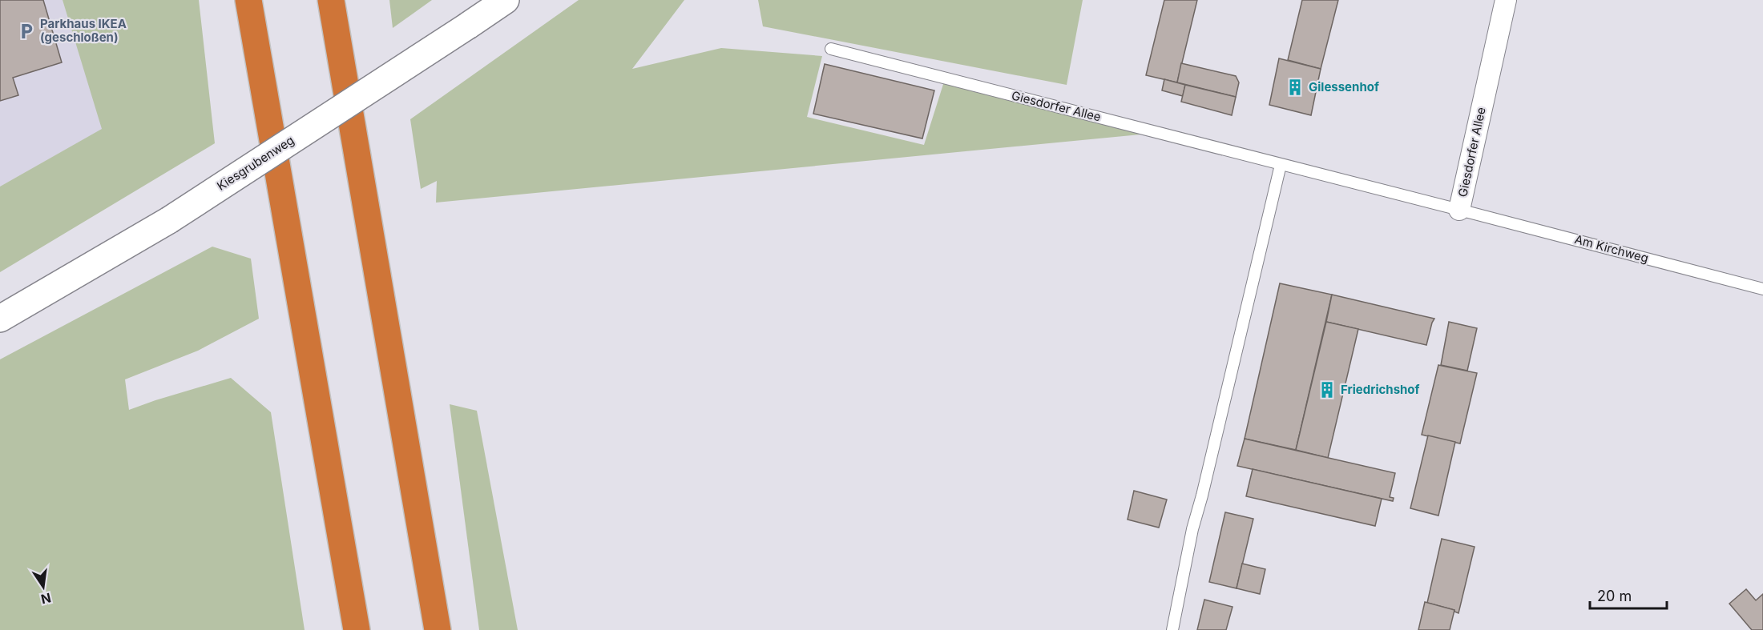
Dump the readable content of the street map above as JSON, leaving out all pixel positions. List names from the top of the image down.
{
  "streets": {
    "main road": ["Kiesgrubenweg"],
    "street": ["Giesdorfer Allee"],
    "lane": ["Am Kirchweg"]
  },
  "crossings": [
    ["Giesdorfer Allee", "Am Kirchweg"]
  ],
  "places": {
    "parking": ["Parkhaus IKEA (geschloßen)"],
    "building": ["Gilessenhof", "Friedrichshof"]
  },
  "scale_bar": "20 m",
  "north": "bottom"
}
